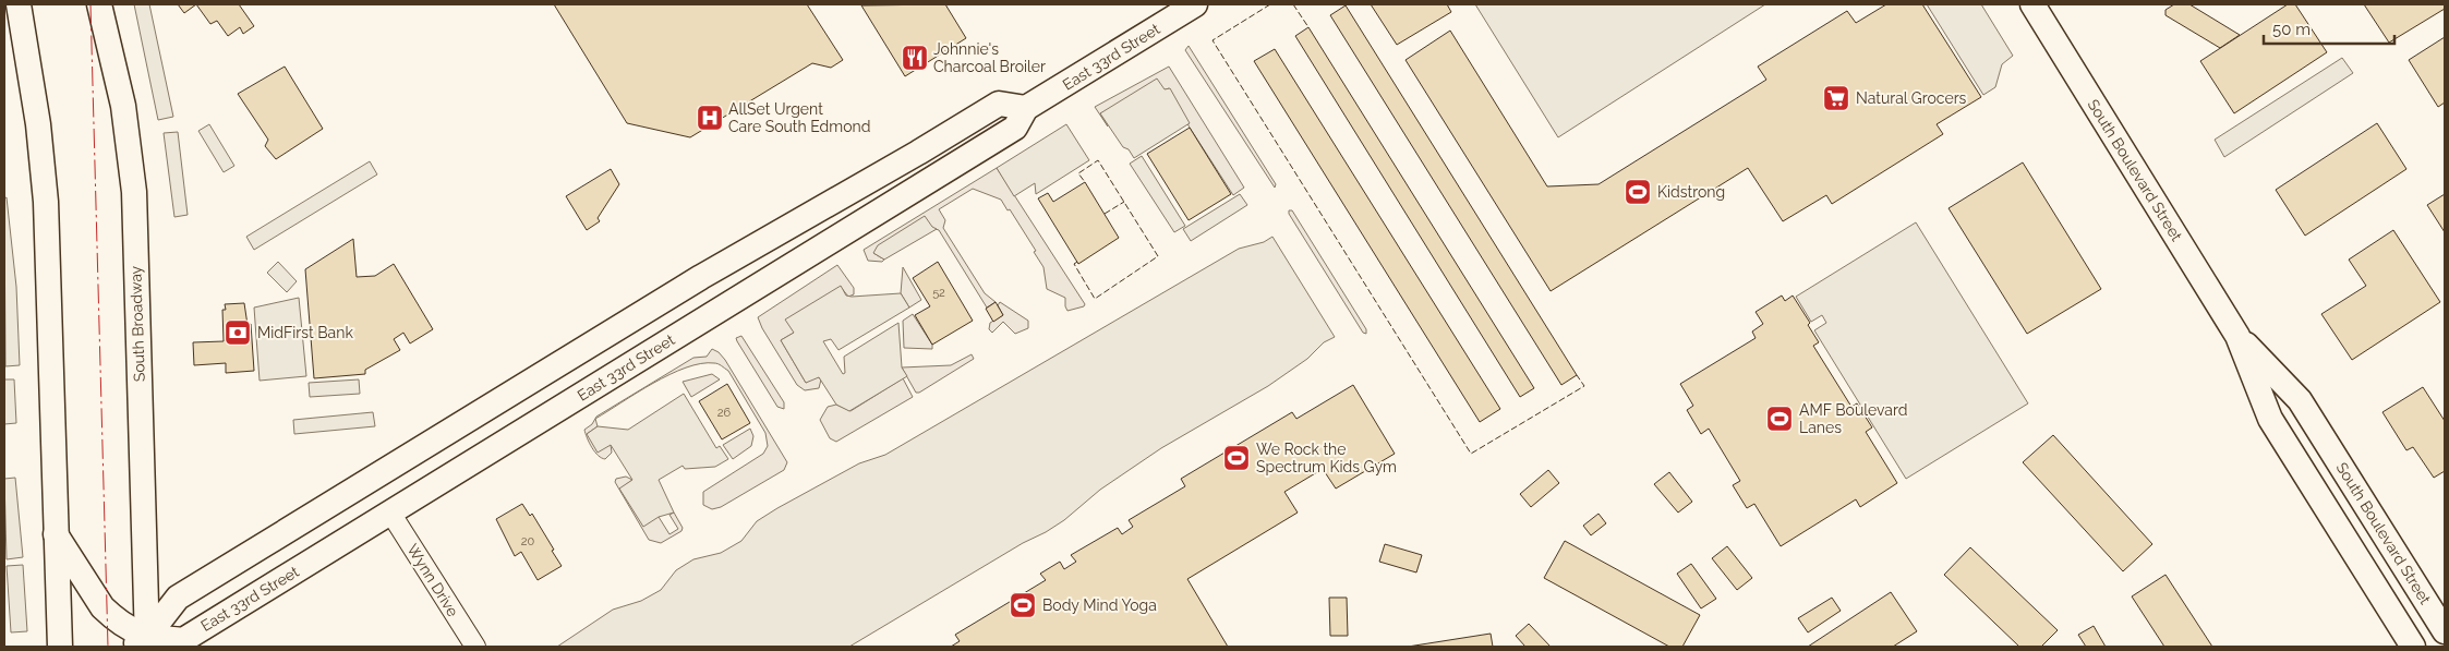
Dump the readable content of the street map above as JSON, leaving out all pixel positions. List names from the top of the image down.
{
  "streets": {
    "main road": ["East 33rd Street", "South Boulevard Street", "South Broadway"],
    "street": ["Wynn Drive"]
  },
  "crossings": [
    ["East 33rd Street", "South Broadway"],
    ["East 33rd Street", "Wynn Drive"]
  ],
  "places": {
    "restaurant": ["Johnnie's Charcoal Broiler"],
    "supermarket": ["Natural Grocers"],
    "hospital": ["AllSet Urgent Care South Edmond"],
    "sports": [
      "Kidstrong",
      "AMF Boulevard Lanes",
      "We Rock the Spectrum Kids Gym",
      "Body Mind Yoga"
    ],
    "bank": ["MidFirst Bank"]
  },
  "house_numbers": ["52", "26", "20"],
  "scale_bar": "50 m"
}
